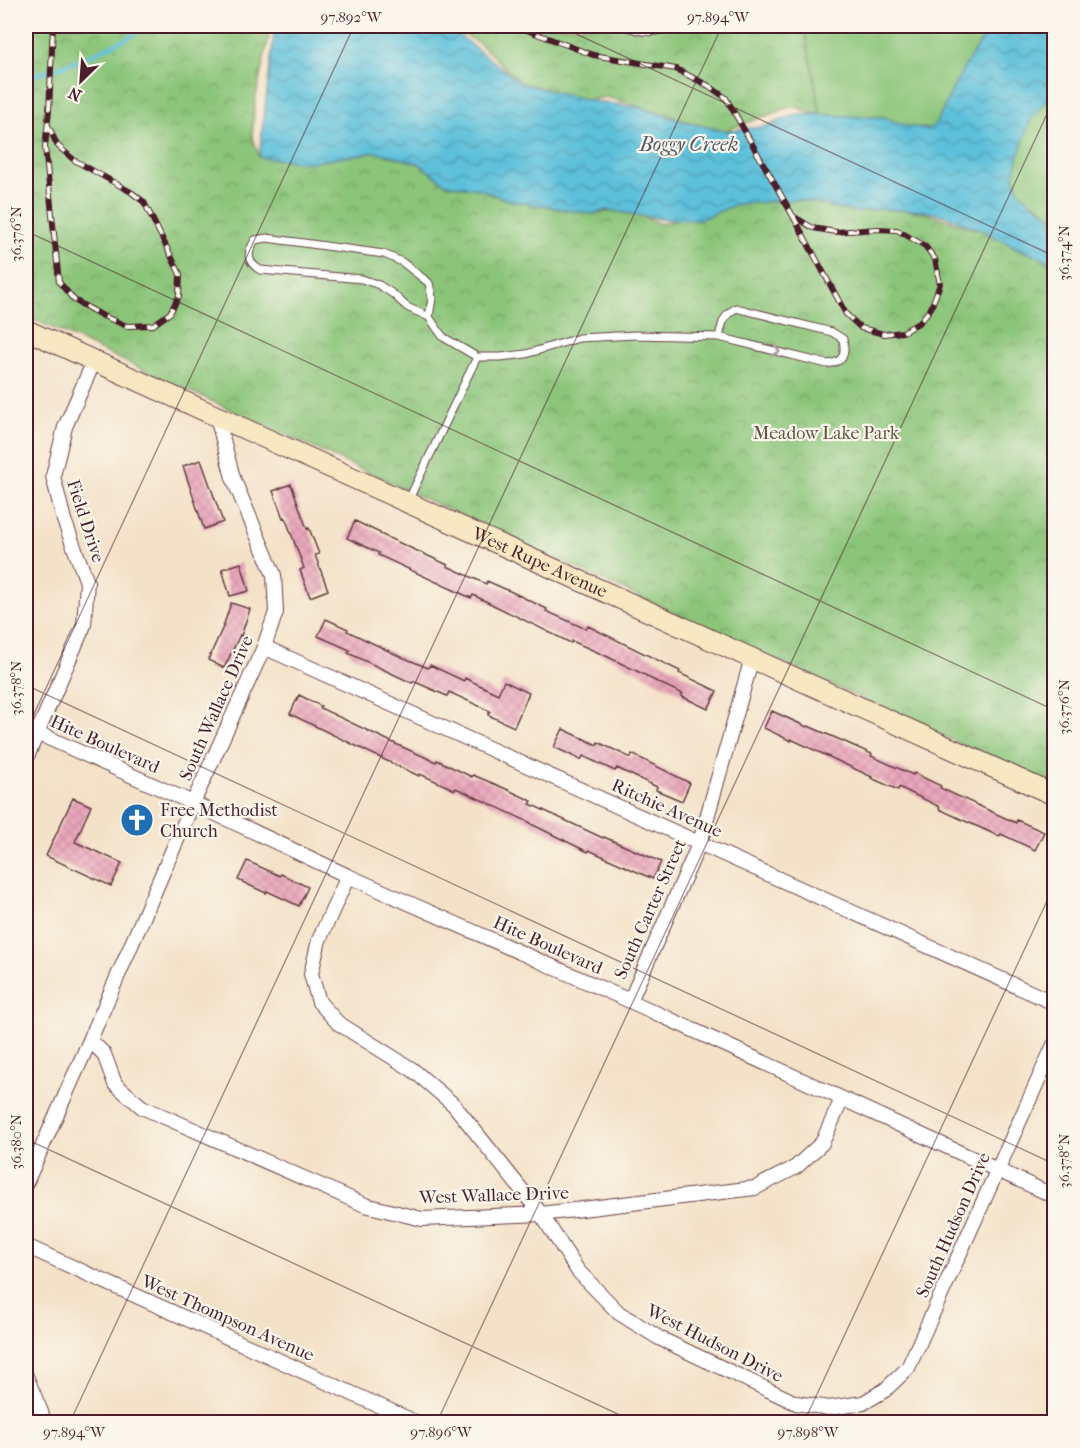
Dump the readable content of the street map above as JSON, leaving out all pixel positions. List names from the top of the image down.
{
  "streets": {
    "street": [
      "Field Drive",
      "West Rupe Avenue",
      "South Wallace Drive",
      "Hite Boulevard",
      "Ritchie Avenue",
      "South Carter Street",
      "West Wallace Drive",
      "South Hudson Drive",
      "West Thompson Avenue",
      "West Hudson Drive"
    ]
  },
  "crossings": [
    ["Field Drive", "West Rupe Avenue"],
    ["Field Drive", "Hite Boulevard"],
    ["West Rupe Avenue", "South Wallace Drive"],
    ["West Rupe Avenue", "South Carter Street"],
    ["South Wallace Drive", "Hite Boulevard"],
    ["South Wallace Drive", "Ritchie Avenue"],
    ["South Wallace Drive", "West Wallace Drive"],
    ["Hite Boulevard", "South Carter Street"],
    ["Hite Boulevard", "West Wallace Drive"],
    ["Hite Boulevard", "South Hudson Drive"],
    ["Hite Boulevard", "West Hudson Drive"],
    ["Ritchie Avenue", "South Carter Street"],
    ["West Wallace Drive", "West Hudson Drive"],
    ["South Hudson Drive", "West Hudson Drive"]
  ],
  "water": ["Boggy Creek"],
  "parks": ["Meadow Lake Park"],
  "places": {
    "church": ["Free Methodist Church"]
  },
  "north": "bottom left",
  "coordinates": [
    "97.892°W",
    "97.894°W",
    "36.376°N",
    "36.374°N",
    "36.378°N",
    "36.380°N",
    "97.896°W",
    "97.898°W"
  ]
}
